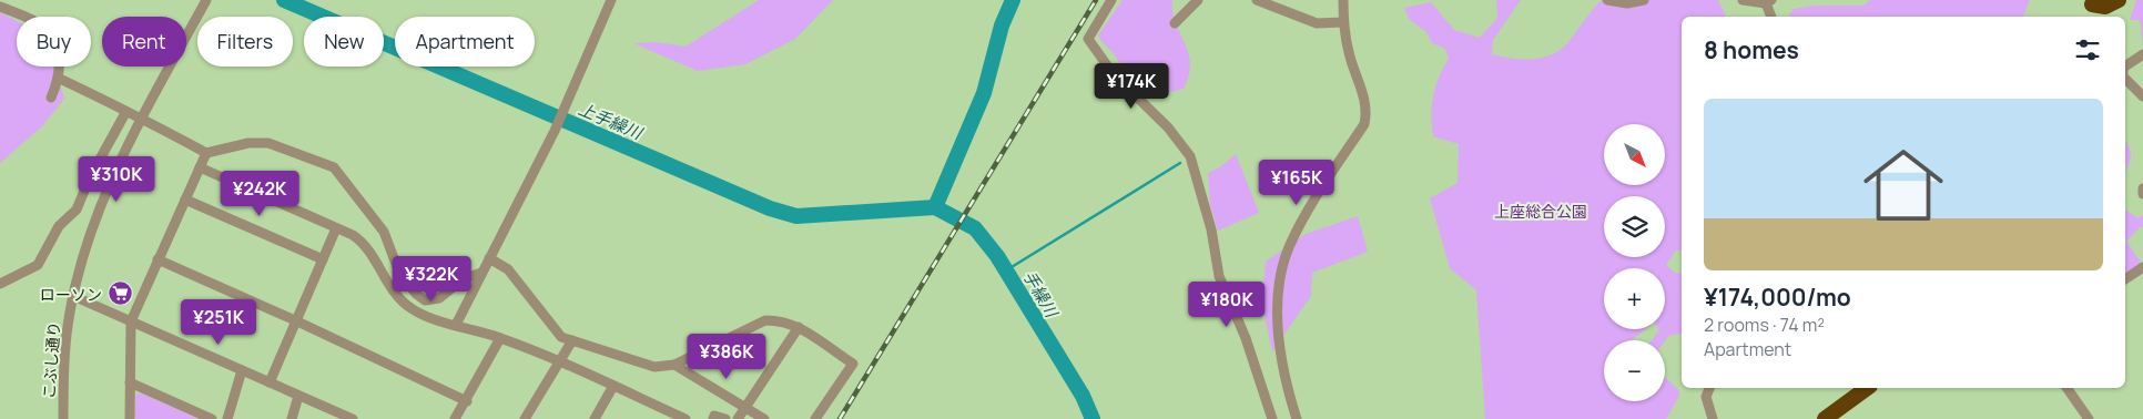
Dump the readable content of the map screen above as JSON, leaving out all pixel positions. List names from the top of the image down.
{
  "streets": {
    "street": ["こぶし通り"]
  },
  "water": ["上手繰川", "手繰川"],
  "parks": ["上座総合公園"],
  "places": {
    "supermarket": ["ローソン"]
  },
  "north": "bottom right",
  "page": {
    "chip": [
      "Buy",
      "Rent",
      "Filters",
      "New",
      "Apartment"
    ],
    "heading": "8 homes",
    "price": [
      "¥174K",
      "¥310K",
      "¥165K",
      "¥242K",
      "¥322K",
      "¥180K",
      "¥251K",
      "¥386K"
    ],
    "list": [
      {
        "name": "¥174,000/mo",
        "note": "2 rooms · 74 m² · Apartment"
      }
    ],
    "map_buttons": ["+", "−"]
  }
}
